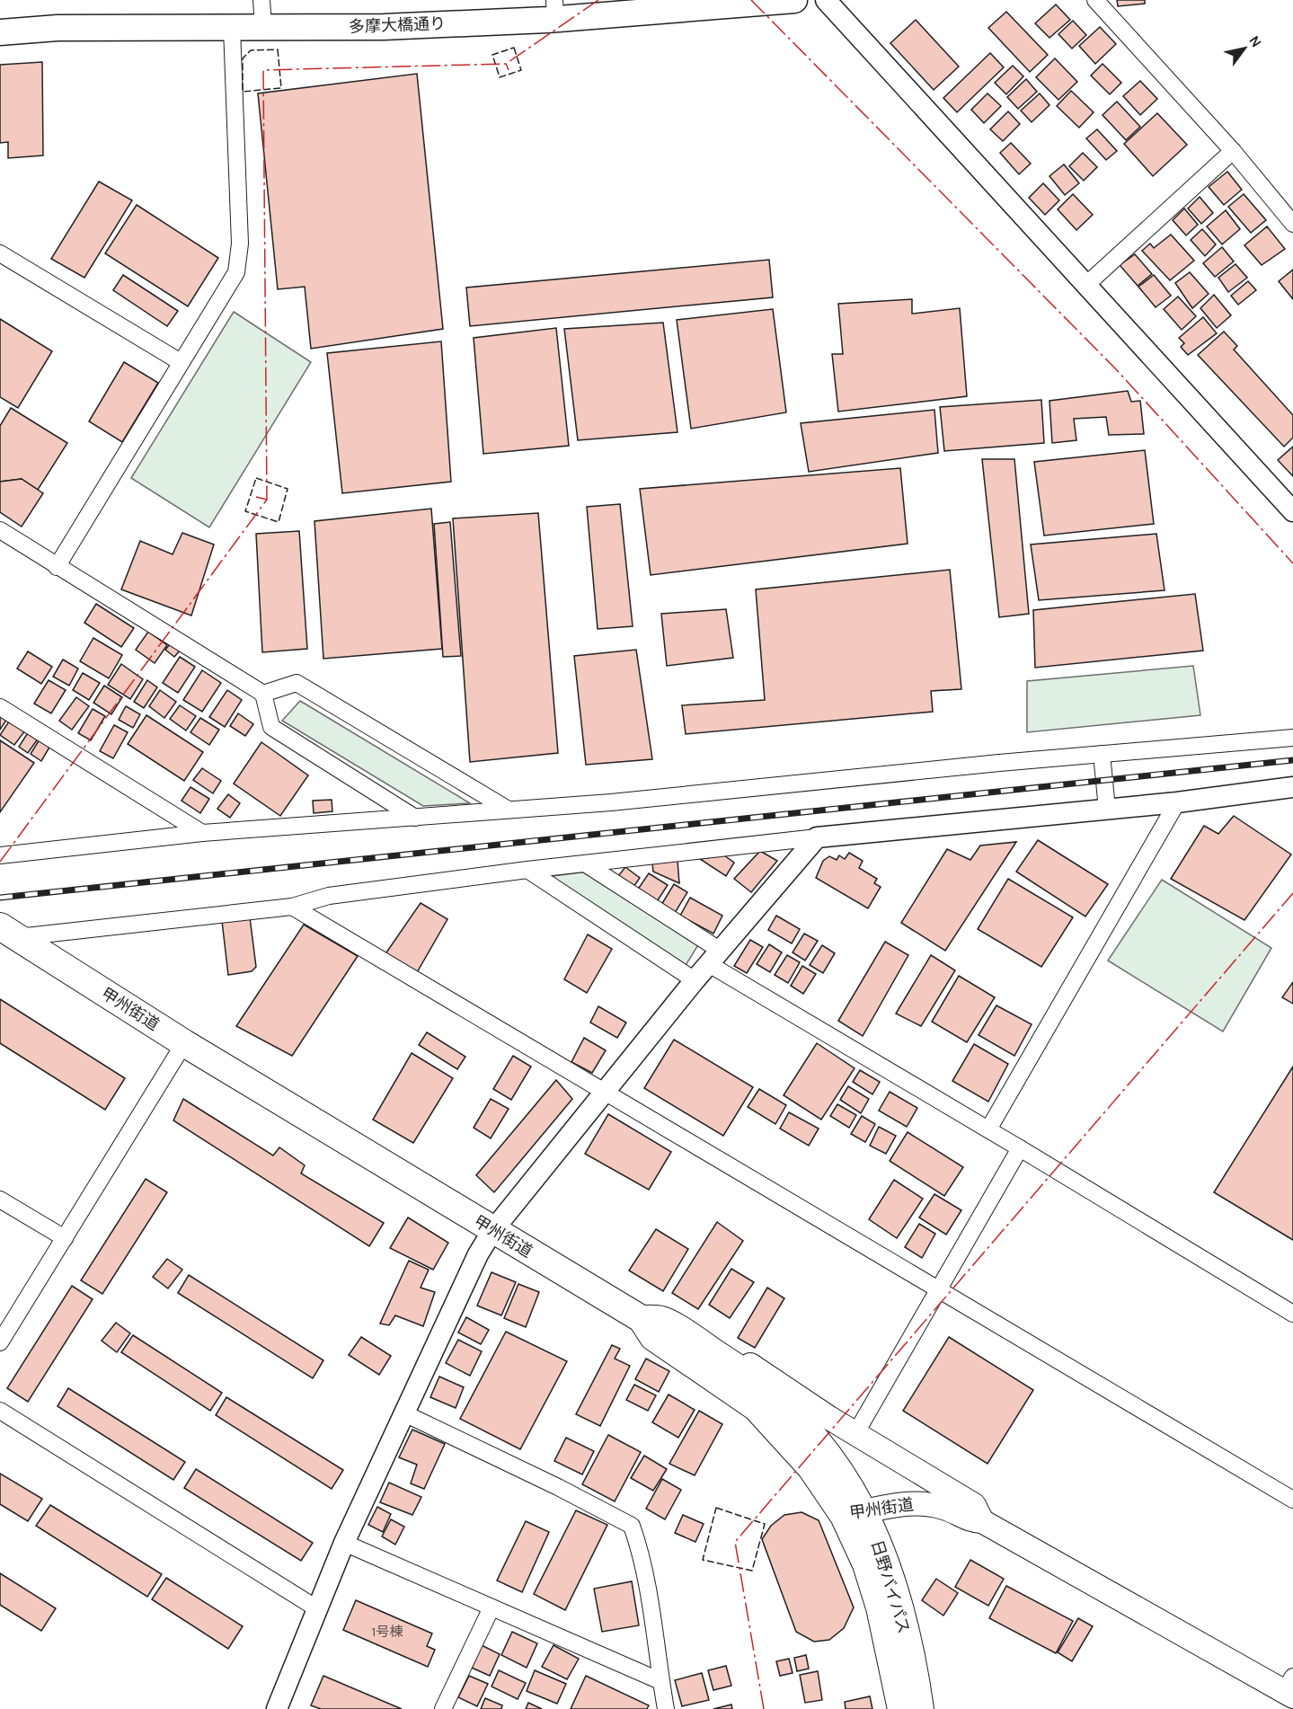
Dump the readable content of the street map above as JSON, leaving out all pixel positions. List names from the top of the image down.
{
  "streets": {
    "highway": ["甲州街道", "日野バイパス"],
    "main road": ["多摩大橋通り"]
  },
  "crossings": [
    ["甲州街道", "日野バイパス"]
  ],
  "house_numbers": ["1号棟"],
  "north": "top right"
}
